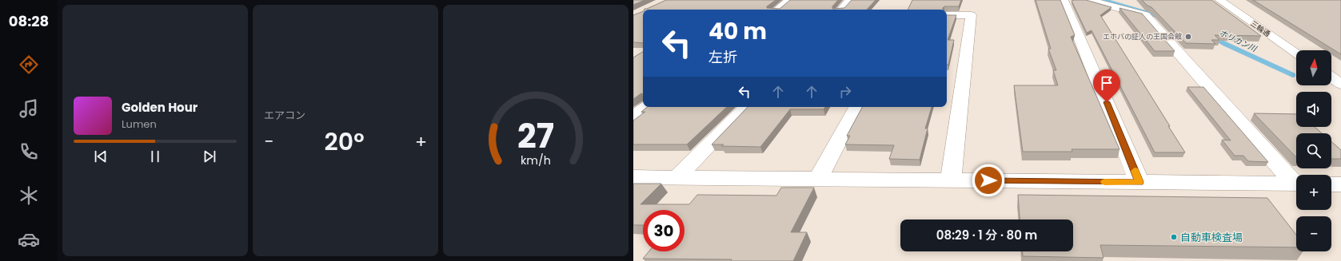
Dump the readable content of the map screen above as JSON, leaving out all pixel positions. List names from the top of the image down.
{
  "streets": {
    "street": ["三輪通"]
  },
  "water": ["ホリカン川"],
  "places": ["エホバの証人の王国会館", "自動車検査場"],
  "north": "top",
  "page": {
    "tabs": "08:28",
    "tile": "エアコン",
    "turn": ["40 m", "左折"],
    "map_buttons": ["+", "−"],
    "song": ["Golden Hour", "Lumen"],
    "heat": ["−", "20°", "+"],
    "limit": "30",
    "trip": "08:29 · 1 分 · 80 m",
    "gauge": ["27", "km/h"]
  }
}
